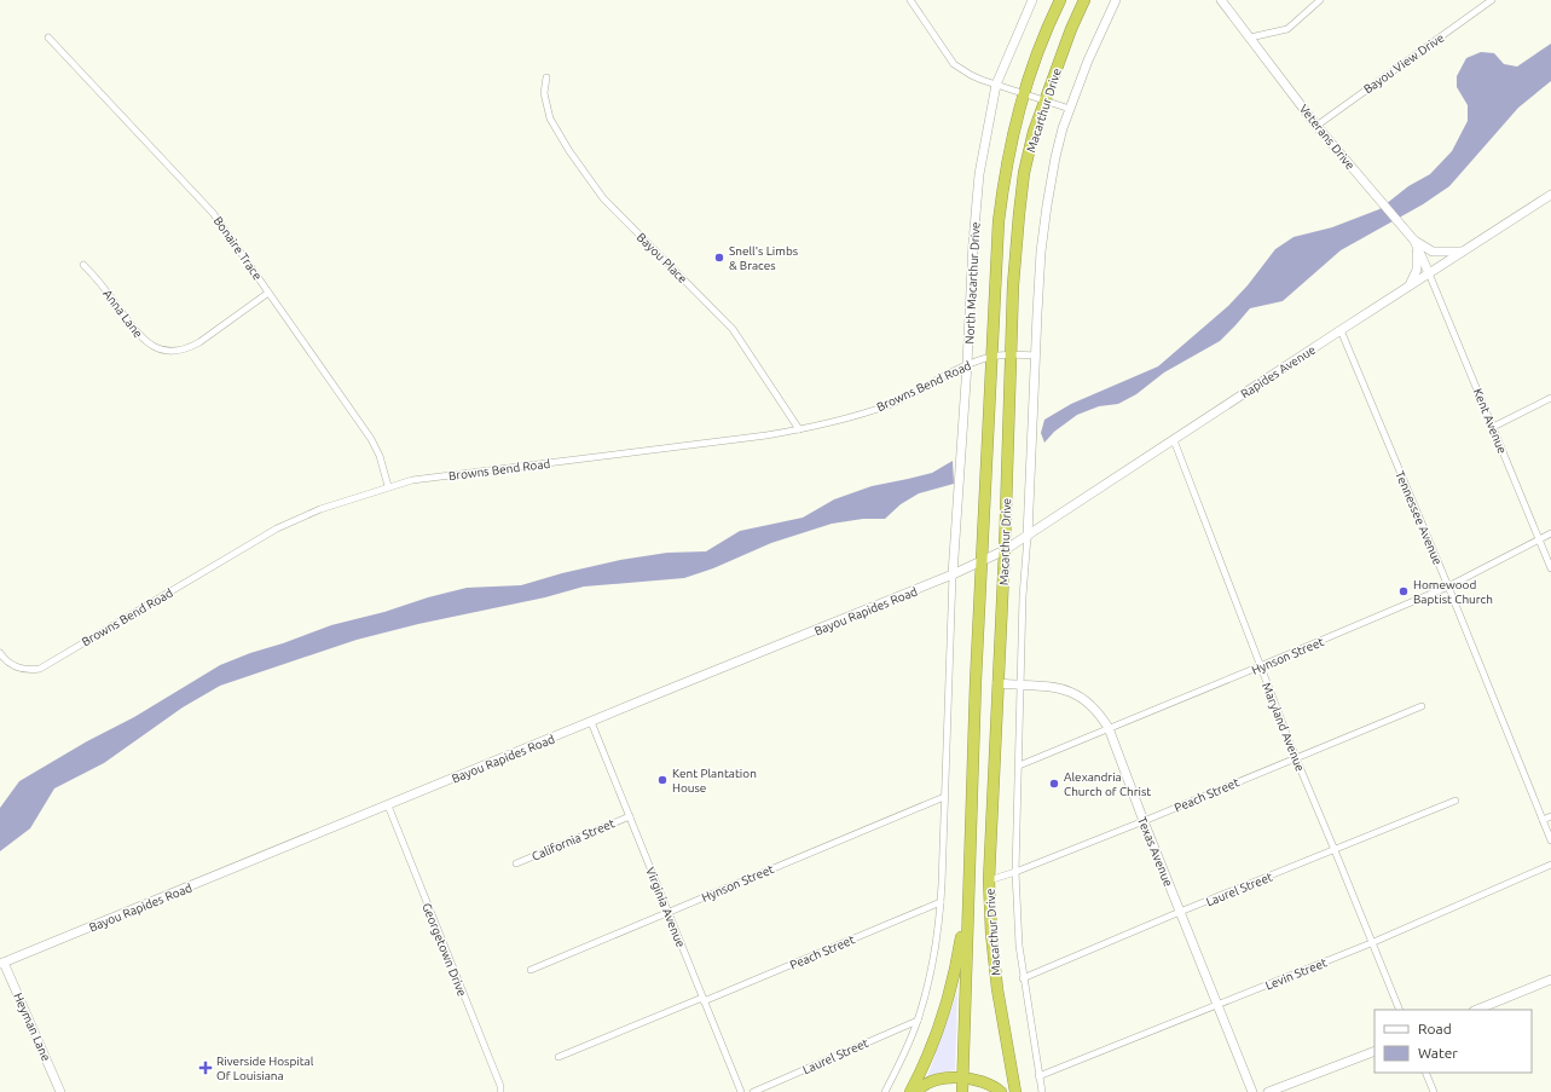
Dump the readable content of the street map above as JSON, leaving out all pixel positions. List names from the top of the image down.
{
  "streets": {
    "highway": ["Macarthur Drive"],
    "street": [
      "Bayou View Drive",
      "Veterans Drive",
      "Bonaire Trace",
      "Bayou Place",
      "North Macarthur Drive",
      "Anna Lane",
      "Rapides Avenue",
      "Browns Bend Road",
      "Kent Avenue",
      "Tennessee Avenue",
      "Bayou Rapides Road",
      "Hynson Street",
      "Maryland Avenue",
      "Peach Street",
      "California Street",
      "Texas Avenue",
      "Laurel Street",
      "Virginia Avenue",
      "Georgetown Drive",
      "Levin Street",
      "Heyman Lane"
    ]
  },
  "crossings": [
    ["Bayou View Drive", "Veterans Drive"],
    ["Macarthur Drive", "Rapides Avenue"],
    ["Macarthur Drive", "Browns Bend Road"],
    ["Macarthur Drive", "Bayou Rapides Road"],
    ["Macarthur Drive", "Hynson Street"],
    ["Macarthur Drive", "Peach Street"],
    ["Macarthur Drive", "Texas Avenue"],
    ["Macarthur Drive", "Laurel Street"],
    ["Macarthur Drive", "Levin Street"],
    ["Veterans Drive", "Rapides Avenue"],
    ["Veterans Drive", "Kent Avenue"],
    ["Bonaire Trace", "Anna Lane"],
    ["Bonaire Trace", "Browns Bend Road"],
    ["Bayou Place", "Browns Bend Road"],
    ["North Macarthur Drive", "Browns Bend Road"],
    ["North Macarthur Drive", "Bayou Rapides Road"],
    ["Rapides Avenue", "Kent Avenue"],
    ["Rapides Avenue", "Tennessee Avenue"],
    ["Rapides Avenue", "Bayou Rapides Road"],
    ["Rapides Avenue", "Maryland Avenue"],
    ["Kent Avenue", "Hynson Street"],
    ["Tennessee Avenue", "Hynson Street"],
    ["Bayou Rapides Road", "Virginia Avenue"],
    ["Bayou Rapides Road", "Georgetown Drive"],
    ["Bayou Rapides Road", "Heyman Lane"],
    ["Hynson Street", "Maryland Avenue"],
    ["Hynson Street", "Texas Avenue"],
    ["Hynson Street", "Virginia Avenue"],
    ["Maryland Avenue", "Peach Street"],
    ["Maryland Avenue", "Laurel Street"],
    ["Maryland Avenue", "Levin Street"],
    ["Peach Street", "Texas Avenue"],
    ["Peach Street", "Virginia Avenue"],
    ["California Street", "Virginia Avenue"],
    ["Texas Avenue", "Laurel Street"],
    ["Texas Avenue", "Levin Street"]
  ],
  "places": {
    "other": [
      "Snell's Limbs & Braces",
      "Homewood Baptist Church",
      "Kent Plantation House",
      "Alexandria Church of Christ"
    ],
    "health": ["Riverside Hospital Of Louisiana"]
  },
  "legend": ["Road", "Water"]
}
